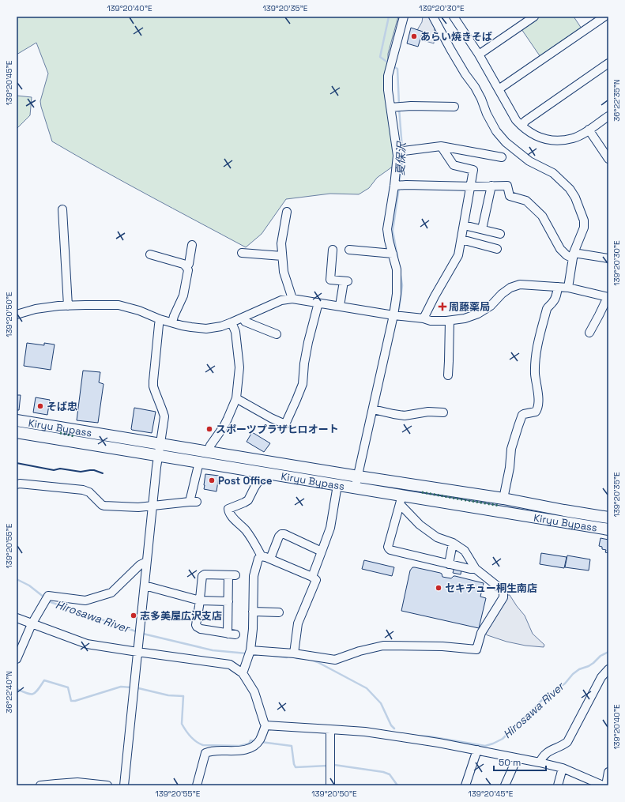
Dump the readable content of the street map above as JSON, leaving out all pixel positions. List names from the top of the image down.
{
  "streets": {
    "highway": ["Kiryu Bypass"]
  },
  "water": ["夏保沢", "Hirosawa River"],
  "places": {
    "other": [
      "あらい焼きそば",
      "そば忠",
      "スポーツプラザヒロオート",
      "Post Office",
      "セキチュー桐生南店",
      "志多美屋広沢支店"
    ],
    "health": ["周藤薬局"]
  },
  "scale_bar": "50 m",
  "coordinates": [
    "139°20'40\"E",
    "139°20'35\"E",
    "139°20'30\"E",
    "139°20'45\"E",
    "36°22'35\"N",
    "139°20'50\"E",
    "139°20'55\"E",
    "36°22'40\"N"
  ]
}
